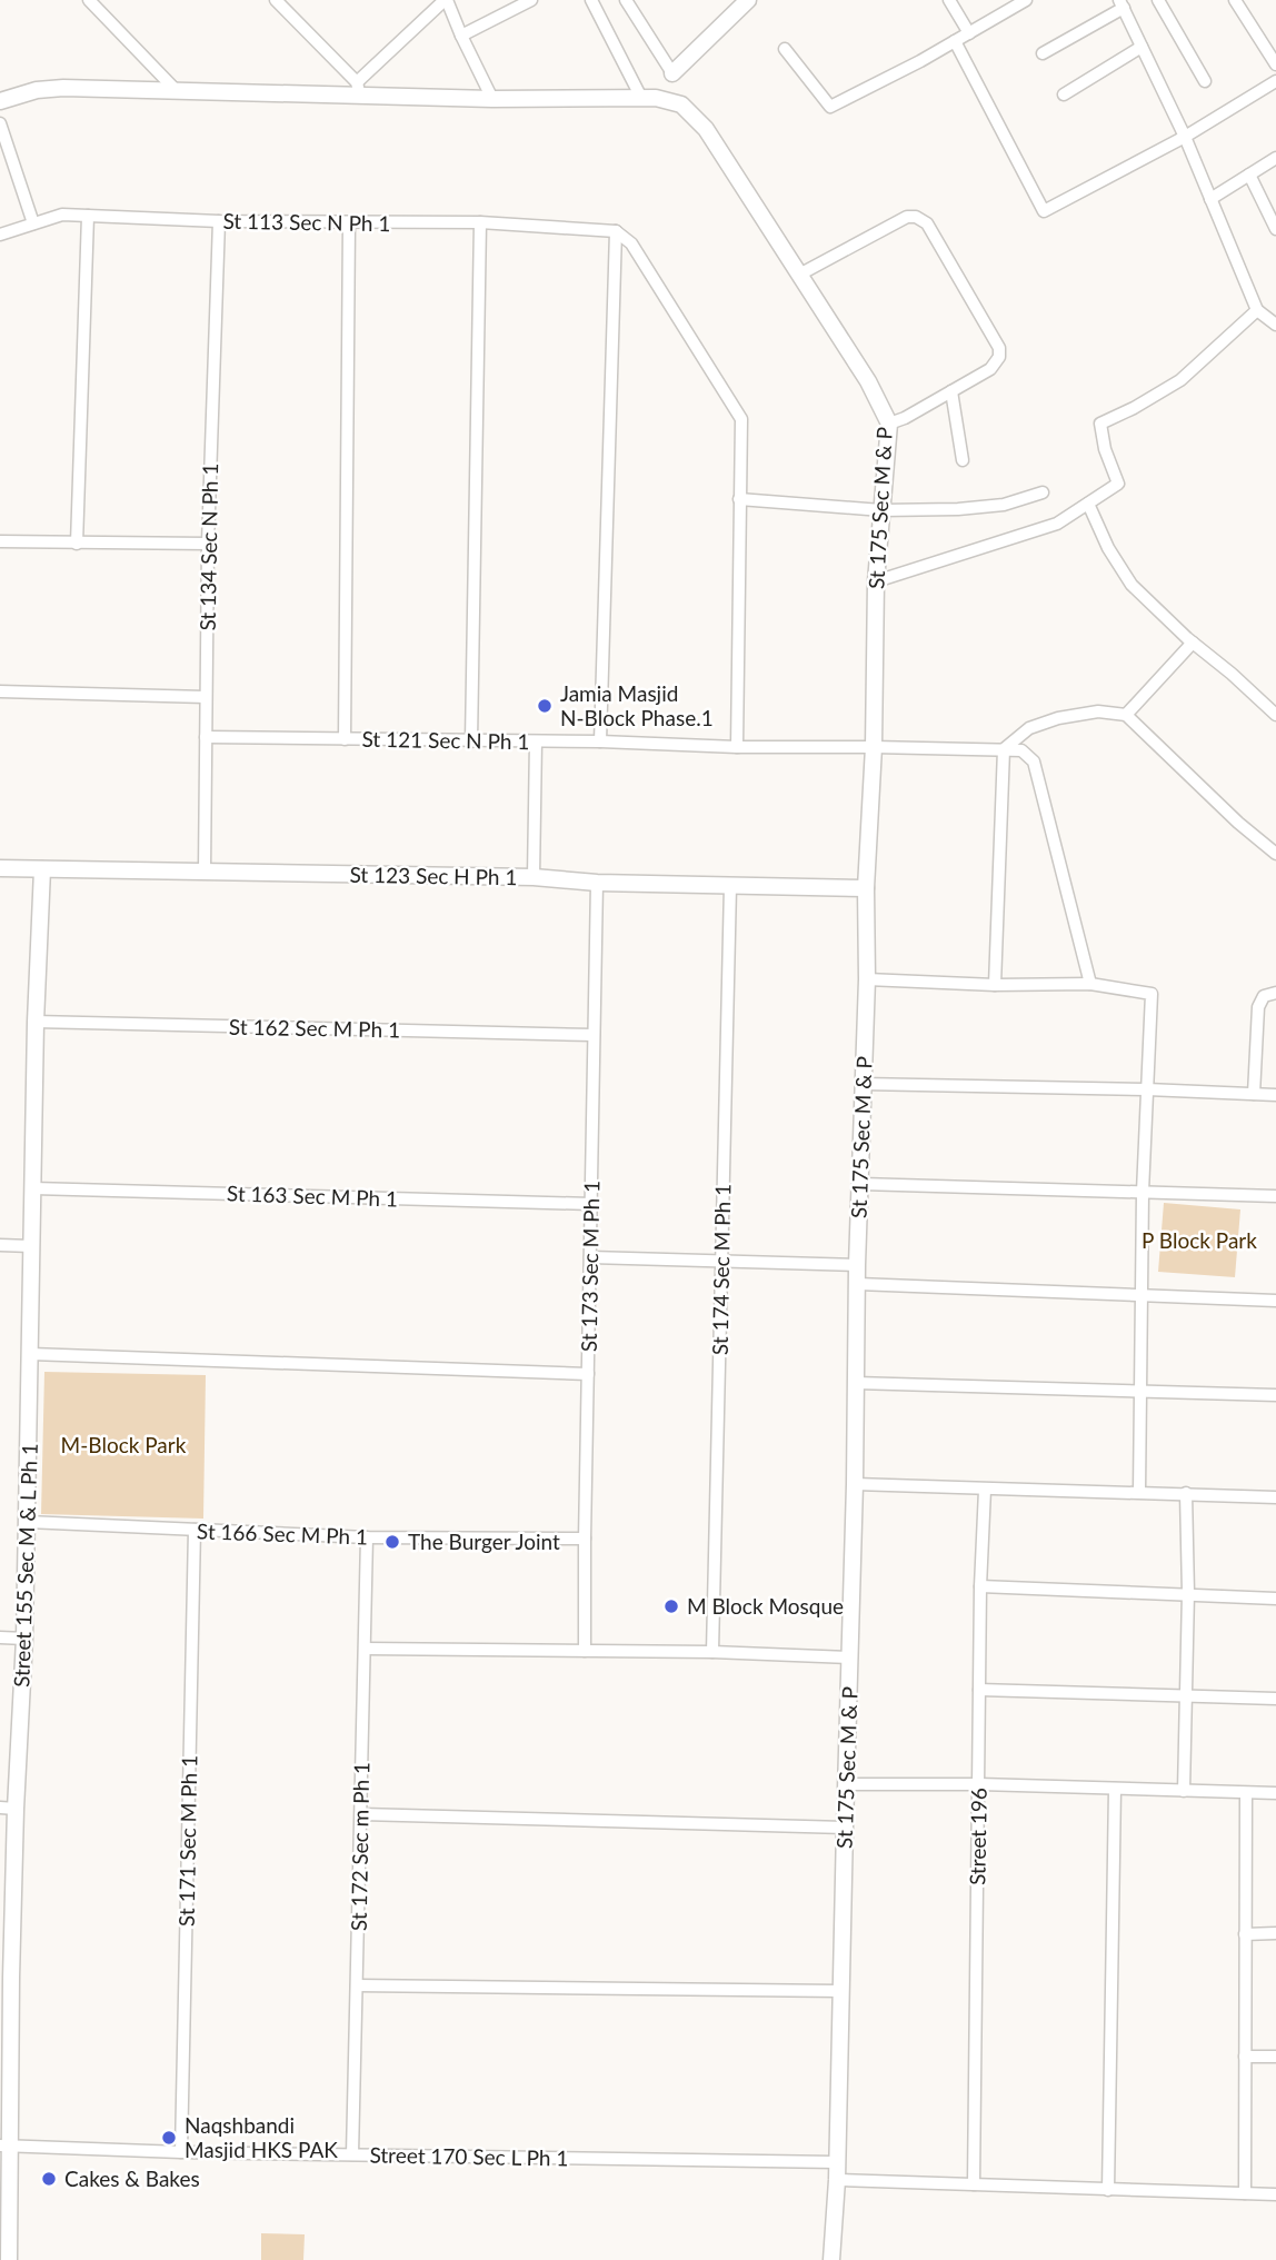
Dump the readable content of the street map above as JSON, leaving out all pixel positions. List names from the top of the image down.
{
  "streets": {
    "street": [
      "St 113 Sec N Ph 1",
      "St 175 Sec M & P",
      "St 134 Sec N Ph 1",
      "St 121 Sec N Ph 1",
      "St 123 Sec H Ph 1",
      "St 162 Sec M Ph 1",
      "St 163 Sec M Ph 1",
      "St 173 Sec M Ph 1",
      "St 174 Sec M Ph 1",
      "St 166 Sec M Ph 1",
      "Street 155 Sec M & L Ph 1",
      "Street 196",
      "St 171 Sec M Ph 1",
      "St 172 Sec m Ph 1",
      "Street 170 Sec L Ph 1"
    ]
  },
  "crossings": [
    ["St 113 Sec N Ph 1", "St 134 Sec N Ph 1"],
    ["St 175 Sec M & P", "St 121 Sec N Ph 1"],
    ["St 175 Sec M & P", "St 123 Sec H Ph 1"],
    ["St 175 Sec M & P", "Street 170 Sec L Ph 1"],
    ["St 134 Sec N Ph 1", "St 121 Sec N Ph 1"],
    ["St 134 Sec N Ph 1", "St 123 Sec H Ph 1"],
    ["St 123 Sec H Ph 1", "St 173 Sec M Ph 1"],
    ["St 123 Sec H Ph 1", "St 174 Sec M Ph 1"],
    ["St 123 Sec H Ph 1", "Street 155 Sec M & L Ph 1"],
    ["St 162 Sec M Ph 1", "St 173 Sec M Ph 1"],
    ["St 162 Sec M Ph 1", "Street 155 Sec M & L Ph 1"],
    ["St 163 Sec M Ph 1", "St 173 Sec M Ph 1"],
    ["St 163 Sec M Ph 1", "Street 155 Sec M & L Ph 1"],
    ["St 173 Sec M Ph 1", "St 166 Sec M Ph 1"],
    ["St 166 Sec M Ph 1", "Street 155 Sec M & L Ph 1"],
    ["St 166 Sec M Ph 1", "St 171 Sec M Ph 1"],
    ["St 166 Sec M Ph 1", "St 172 Sec m Ph 1"],
    ["Street 155 Sec M & L Ph 1", "Street 170 Sec L Ph 1"],
    ["St 171 Sec M Ph 1", "Street 170 Sec L Ph 1"],
    ["St 172 Sec m Ph 1", "Street 170 Sec L Ph 1"]
  ],
  "parks": ["P Block Park", "M-Block Park"],
  "places": [
    "Jamia Masjid N-Block Phase.1",
    "The Burger Joint",
    "M Block Mosque",
    "Naqshbandi Masjid HKS PAK",
    "Cakes & Bakes"
  ]
}
